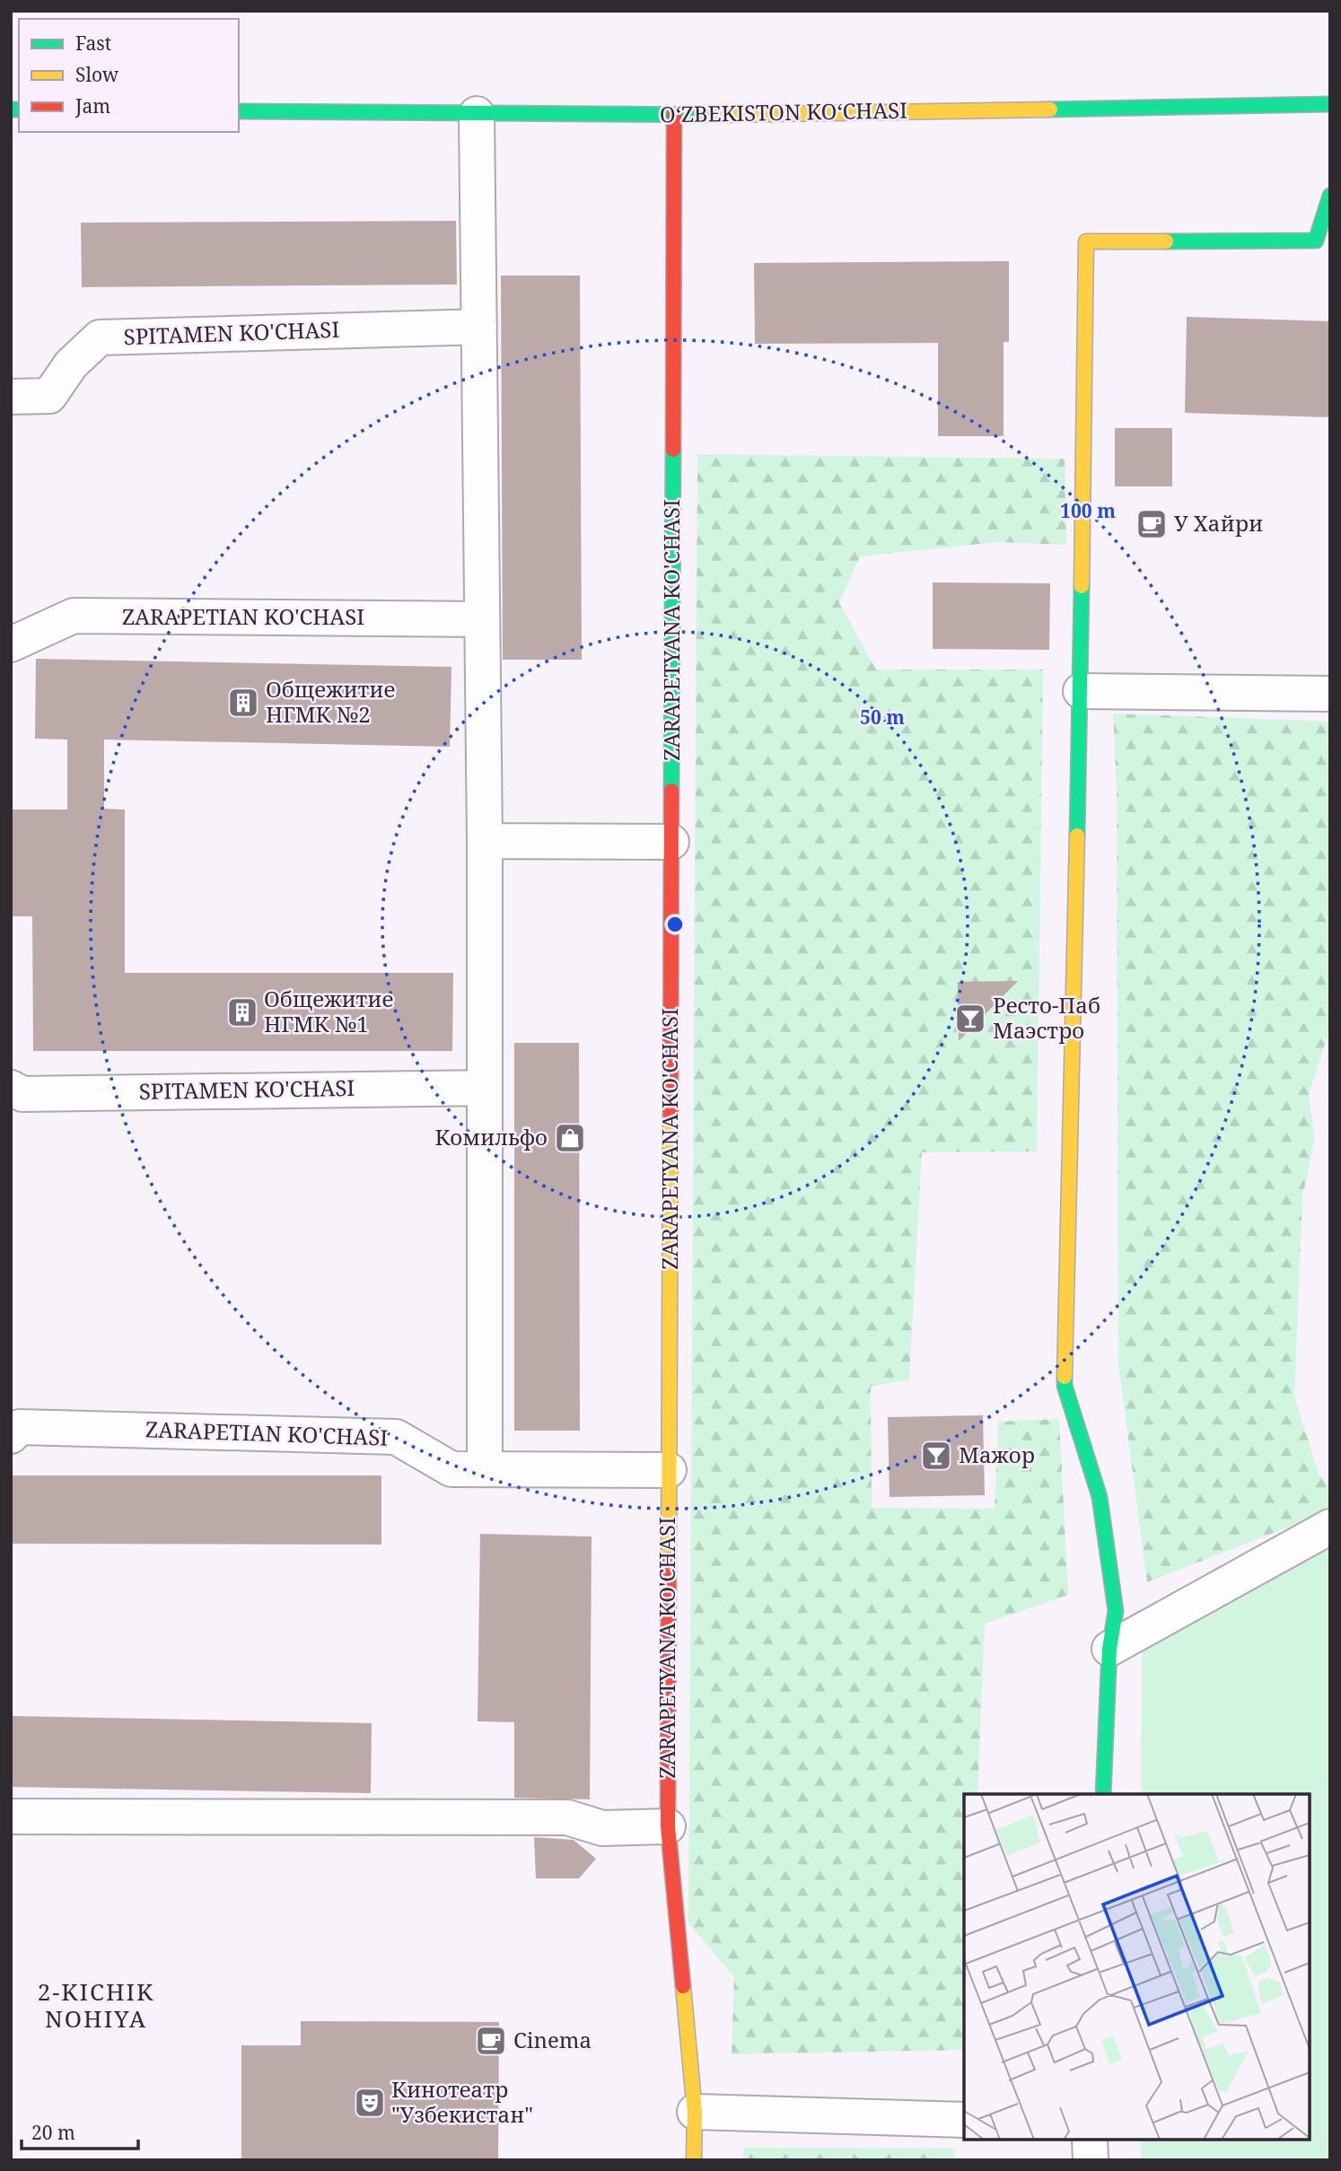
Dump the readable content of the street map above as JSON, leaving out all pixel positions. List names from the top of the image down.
{
  "streets": {
    "street": [
      "O‘ZBEKISTON KO‘CHASI",
      "SPITAMEN KO'CHASI",
      "ZARAPETIAN KO'CHASI",
      "ZARAPETYANA KO'CHASI"
    ]
  },
  "crossings": [
    ["O‘ZBEKISTON KO‘CHASI", "ZARAPETYANA KO'CHASI"],
    ["ZARAPETIAN KO'CHASI", "ZARAPETYANA KO'CHASI"]
  ],
  "districts": ["2-KICHIK NOHIYA"],
  "places": {
    "cafe": ["У Хайри", "Cinema"],
    "building": ["Общежитие НГМК №2", "Общежитие НГМК №1"],
    "bar": ["Ресто-Паб Маэстро", "Мажор"],
    "shop": ["Комильфо"],
    "theatre": ["Кинотеатр \"Узбекистан\""]
  },
  "legend": ["Fast", "Slow", "Jam"],
  "scale_bar": "20 m",
  "rings": ["100 m", "50 m"]
}
